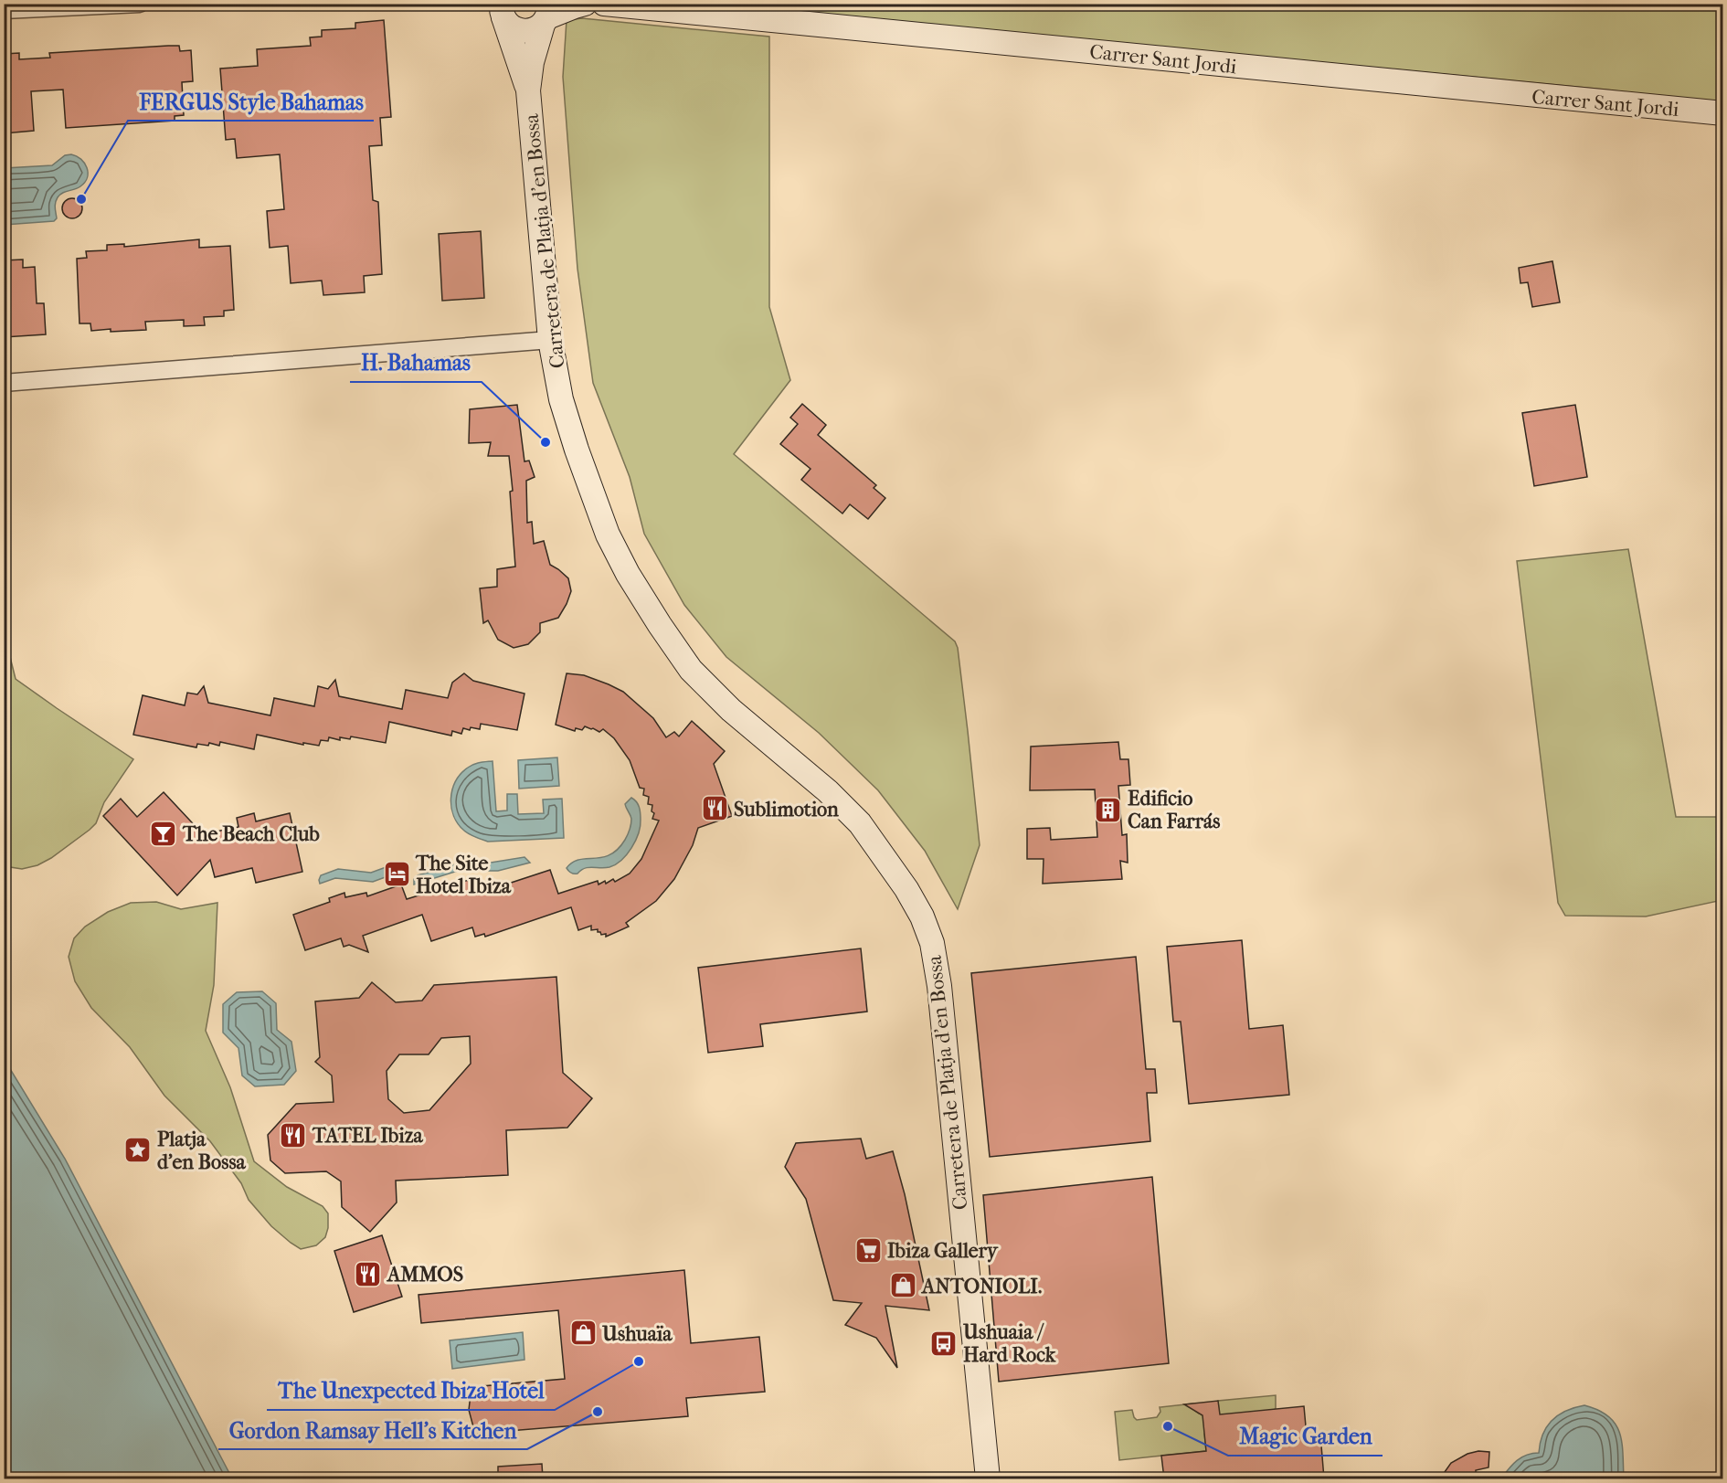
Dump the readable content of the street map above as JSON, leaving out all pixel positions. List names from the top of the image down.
{
  "streets": {
    "street": ["Carrer Sant Jordi", "Carretera de Platja d'en Bossa"]
  },
  "places": {
    "other": [
      "FERGUS Style Bahamas",
      "H. Bahamas",
      "The Unexpected Ibiza Hotel",
      "Gordon Ramsay Hell's Kitchen",
      "Magic Garden"
    ],
    "restaurant": ["Sublimotion", "TATEL Ibiza", "AMMOS"],
    "building": ["Edificio Can Farrás"],
    "bar": ["The Beach Club"],
    "hotel": ["The Site Hotel Ibiza"],
    "place": ["Platja d'en Bossa"],
    "supermarket": ["Ibiza Gallery"],
    "shop": ["ANTONIOLI.", "Ushuaïa"],
    "bus stop": ["Ushuaia / Hard Rock"]
  }
}
